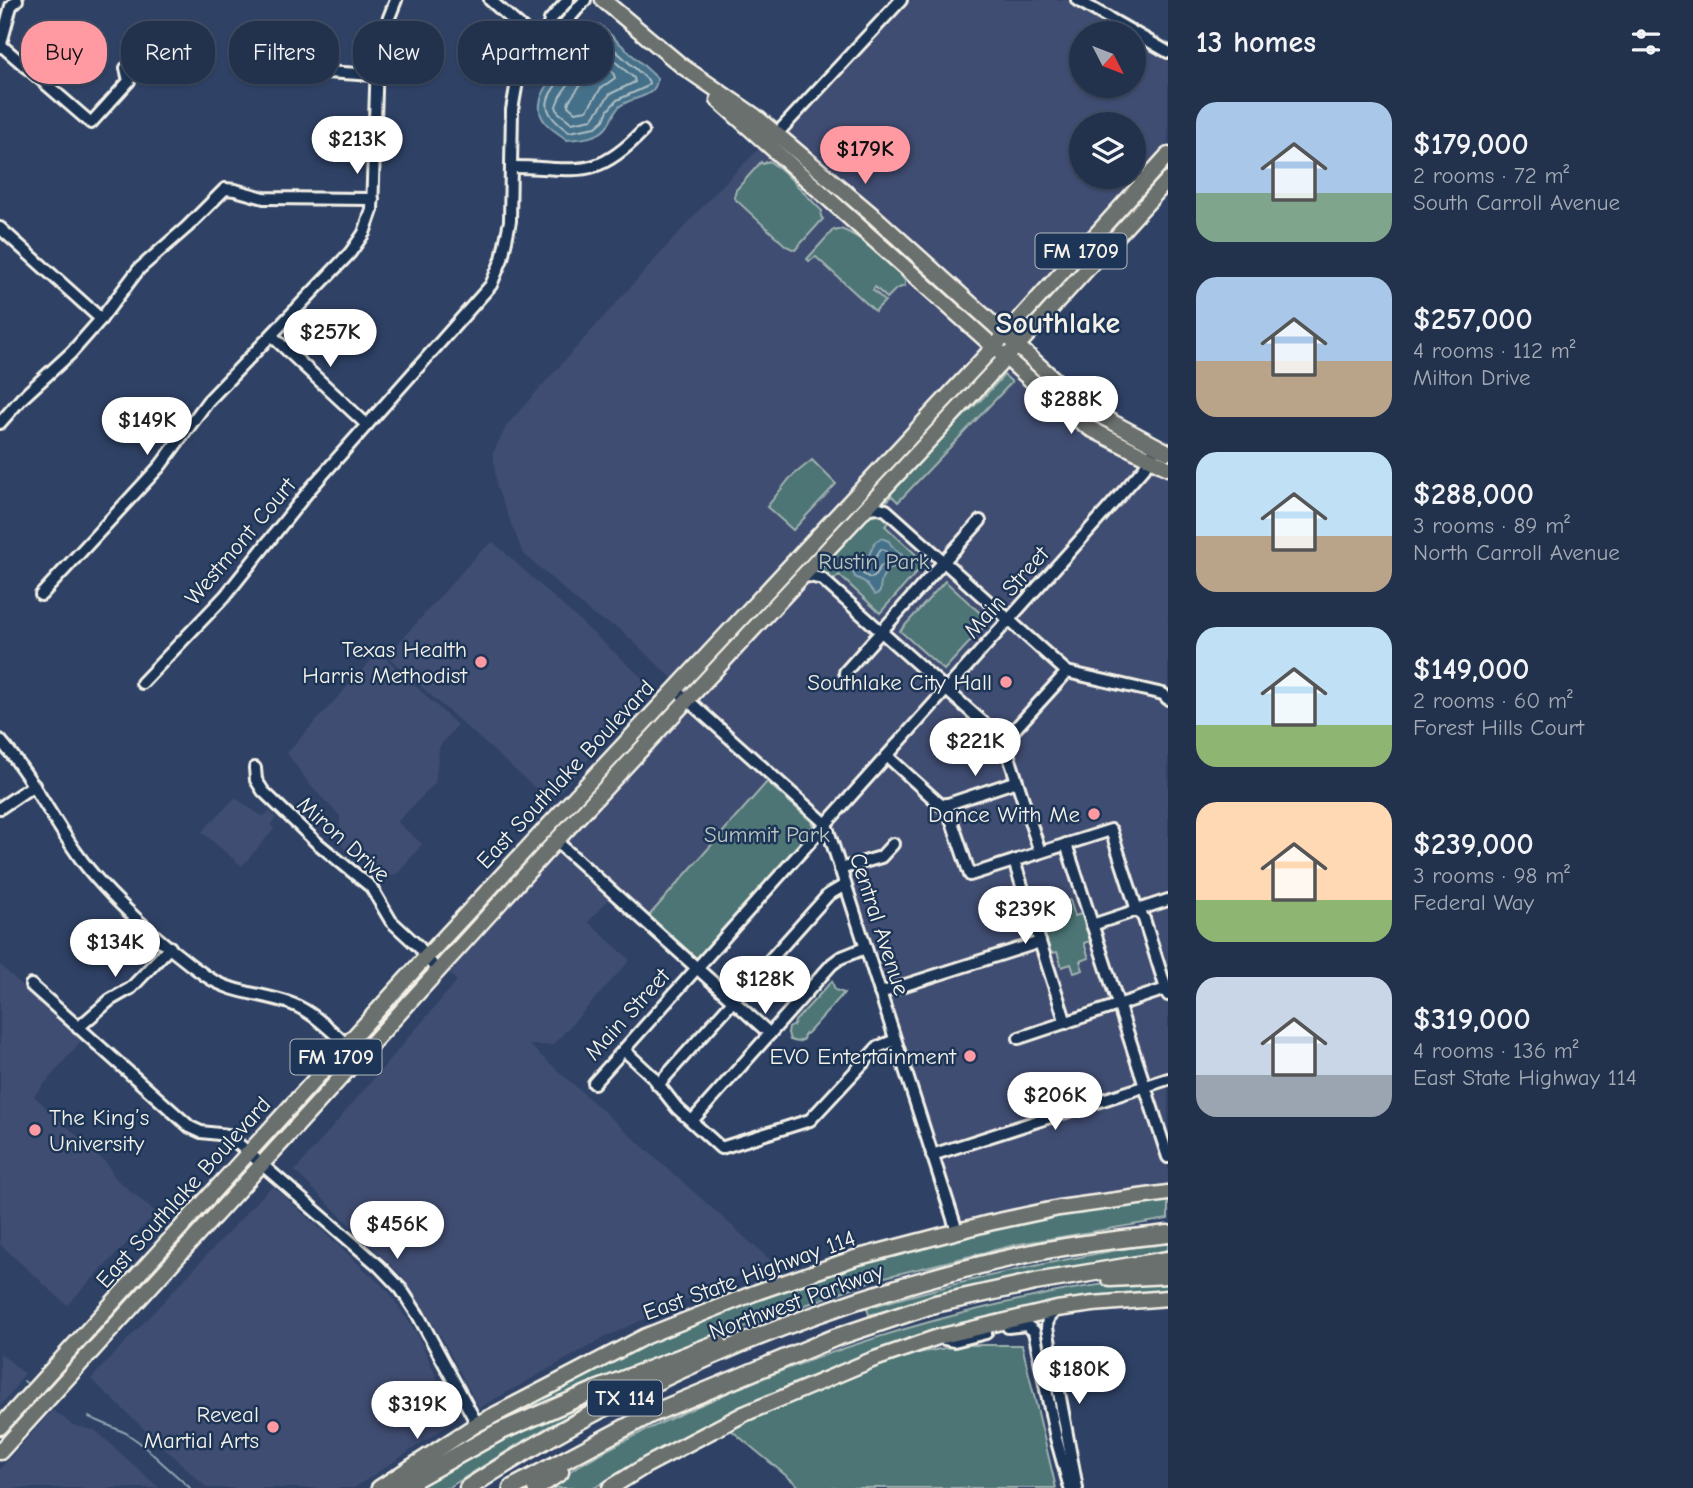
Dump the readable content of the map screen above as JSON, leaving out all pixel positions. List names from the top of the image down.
{
  "streets": {
    "highway": ["Northwest Parkway", "TX 114"],
    "main road": ["FM 1709", "East Southlake Boulevard", "East State Highway 114"],
    "street": [
      "Westmont Court",
      "Main Street",
      "Miron Drive",
      "Central Avenue"
    ]
  },
  "crossings": [
    ["Main Street", "Central Avenue"],
    ["East Southlake Boulevard", "Miron Drive"],
    ["Central Avenue", "East State Highway 114"]
  ],
  "districts": ["Southlake"],
  "parks": ["Rustin Park", "Summit Park"],
  "places": [
    "Texas Health Harris Methodist",
    "Southlake City Hall",
    "Dance With Me",
    "EVO Entertainment",
    "The King’s University",
    "Reveal Martial Arts"
  ],
  "north": "bottom right",
  "page": {
    "heading": "13 homes",
    "chip": [
      "Buy",
      "Rent",
      "Filters",
      "New",
      "Apartment"
    ],
    "list": [
      {
        "name": "$179,000",
        "note": "2 rooms · 72 m² · South Carroll Avenue"
      },
      {
        "name": "$257,000",
        "note": "4 rooms · 112 m² · Milton Drive"
      },
      {
        "name": "$288,000",
        "note": "3 rooms · 89 m² · North Carroll Avenue"
      },
      {
        "name": "$149,000",
        "note": "2 rooms · 60 m² · Forest Hills Court"
      },
      {
        "name": "$239,000",
        "note": "3 rooms · 98 m² · Federal Way"
      },
      {
        "name": "$319,000",
        "note": "4 rooms · 136 m² · East State Highway 114"
      }
    ],
    "price": [
      "$213K",
      "$179K",
      "$257K",
      "$288K",
      "$149K",
      "$221K",
      "$239K",
      "$134K",
      "$128K",
      "$206K",
      "$456K",
      "$180K",
      "$319K"
    ]
  }
}
